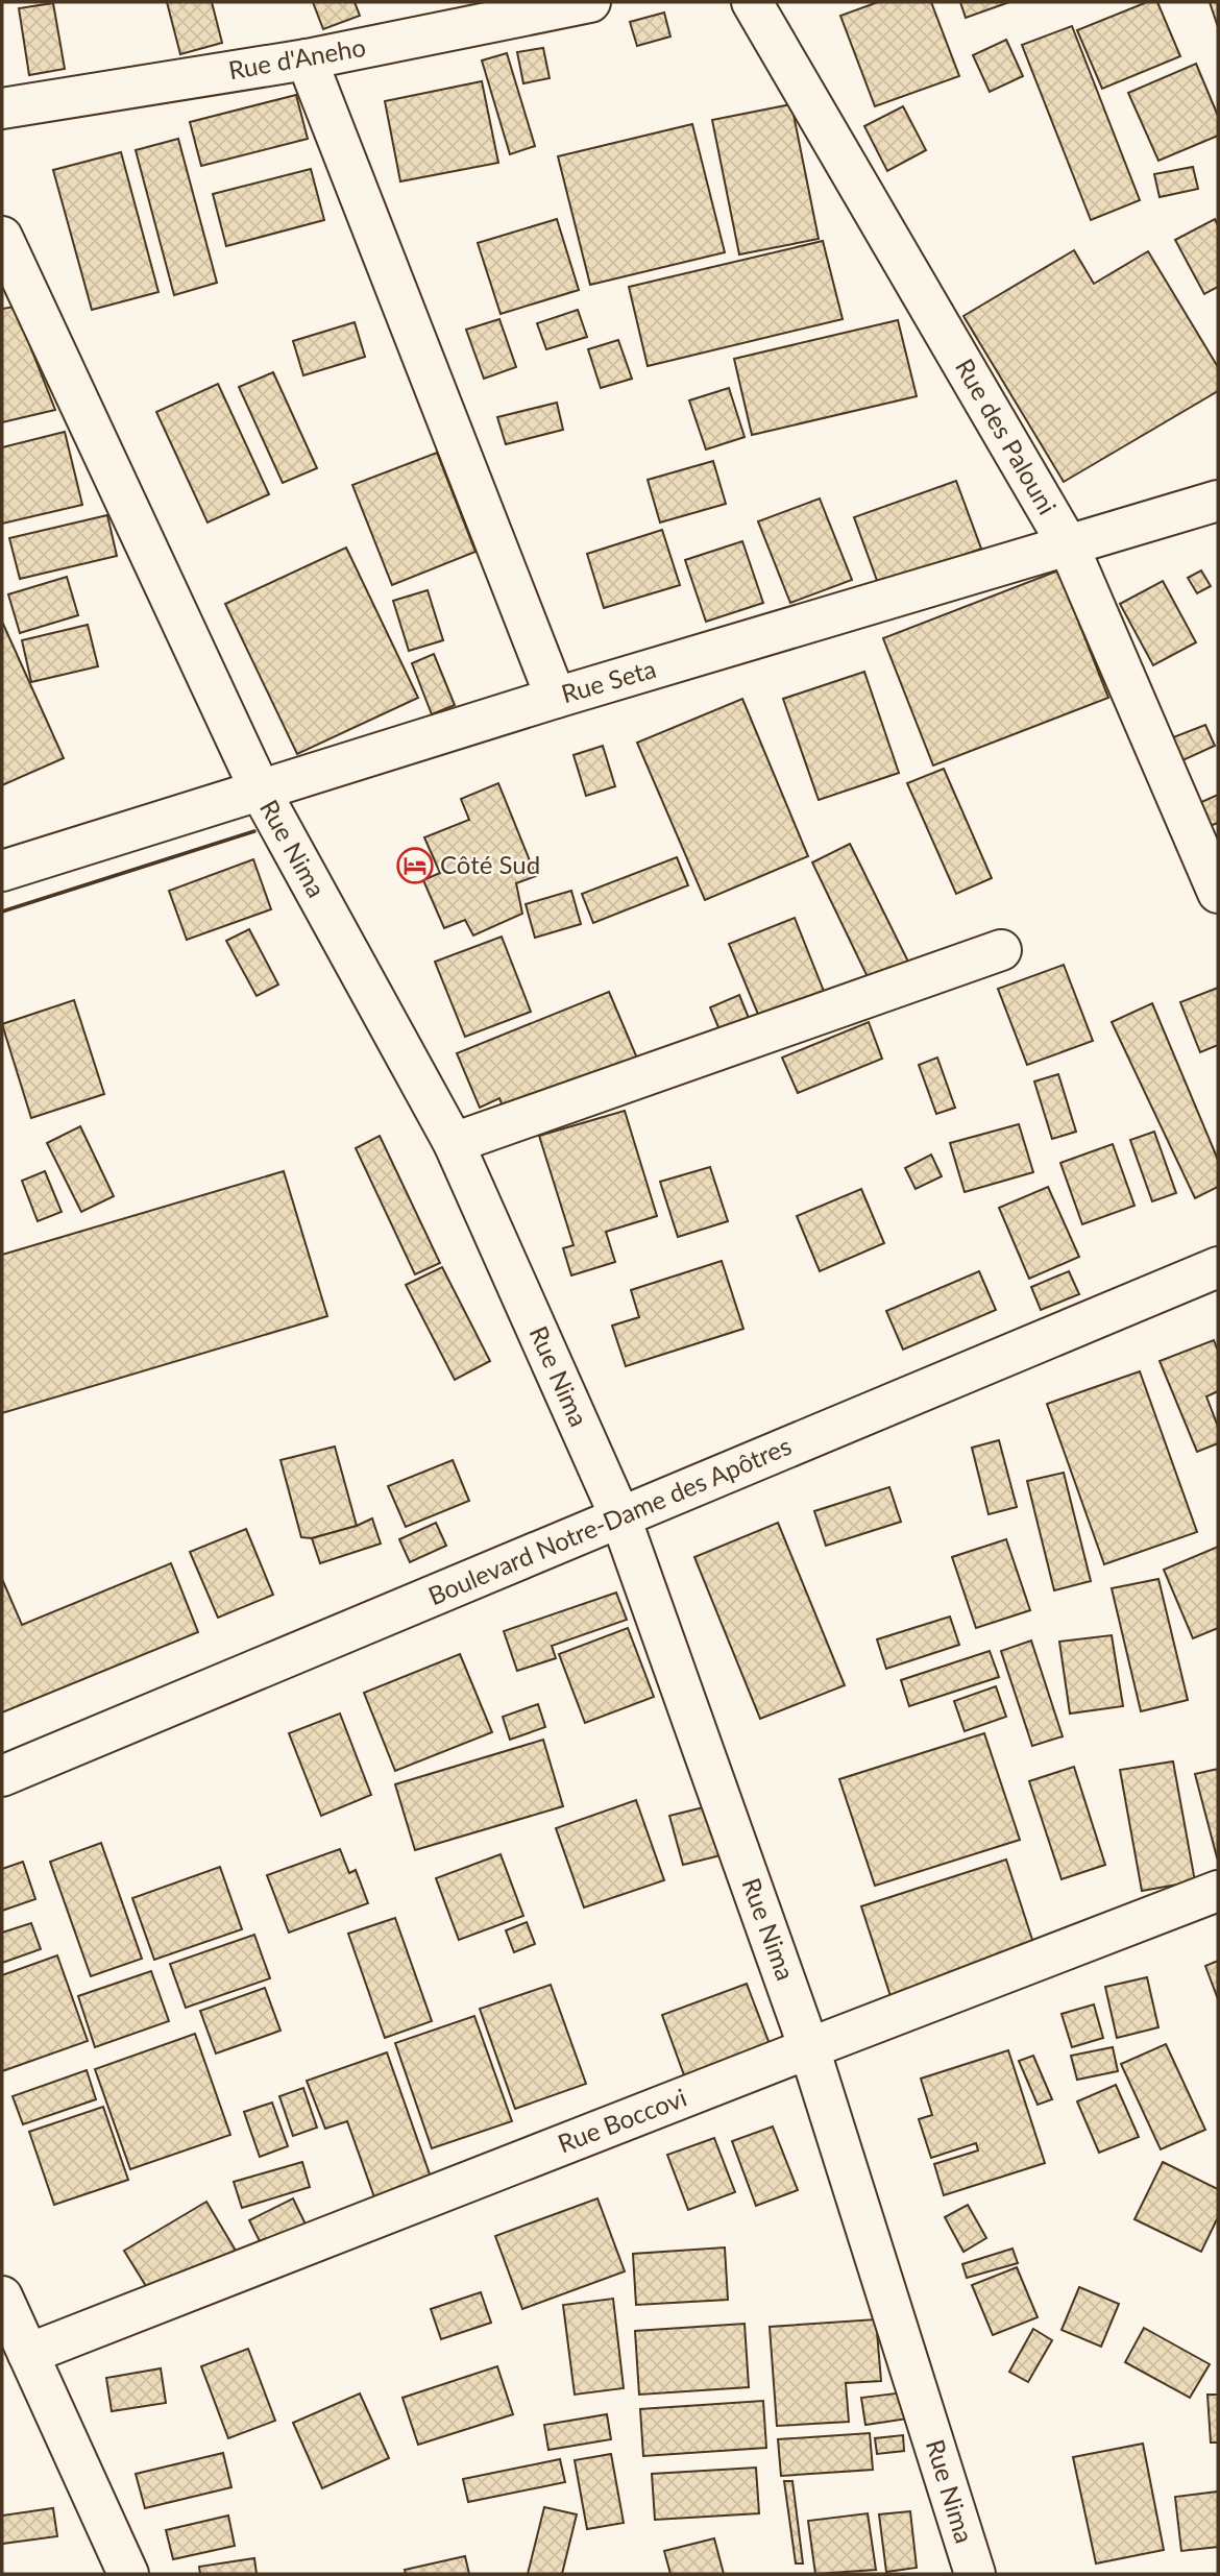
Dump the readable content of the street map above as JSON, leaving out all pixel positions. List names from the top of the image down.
{
  "streets": {
    "street": [
      "Rue d'Aneho",
      "Rue des Palouni",
      "Rue Seta",
      "Rue Nima",
      "Boulevard Notre-Dame des Apôtres",
      "Rue Boccovi"
    ]
  },
  "crossings": [
    ["Rue des Palouni", "Rue Seta"],
    ["Rue Seta", "Rue Nima"],
    ["Rue Nima", "Boulevard Notre-Dame des Apôtres"],
    ["Rue Nima", "Rue Boccovi"]
  ],
  "places": {
    "hotel": ["Côté Sud"]
  }
}
